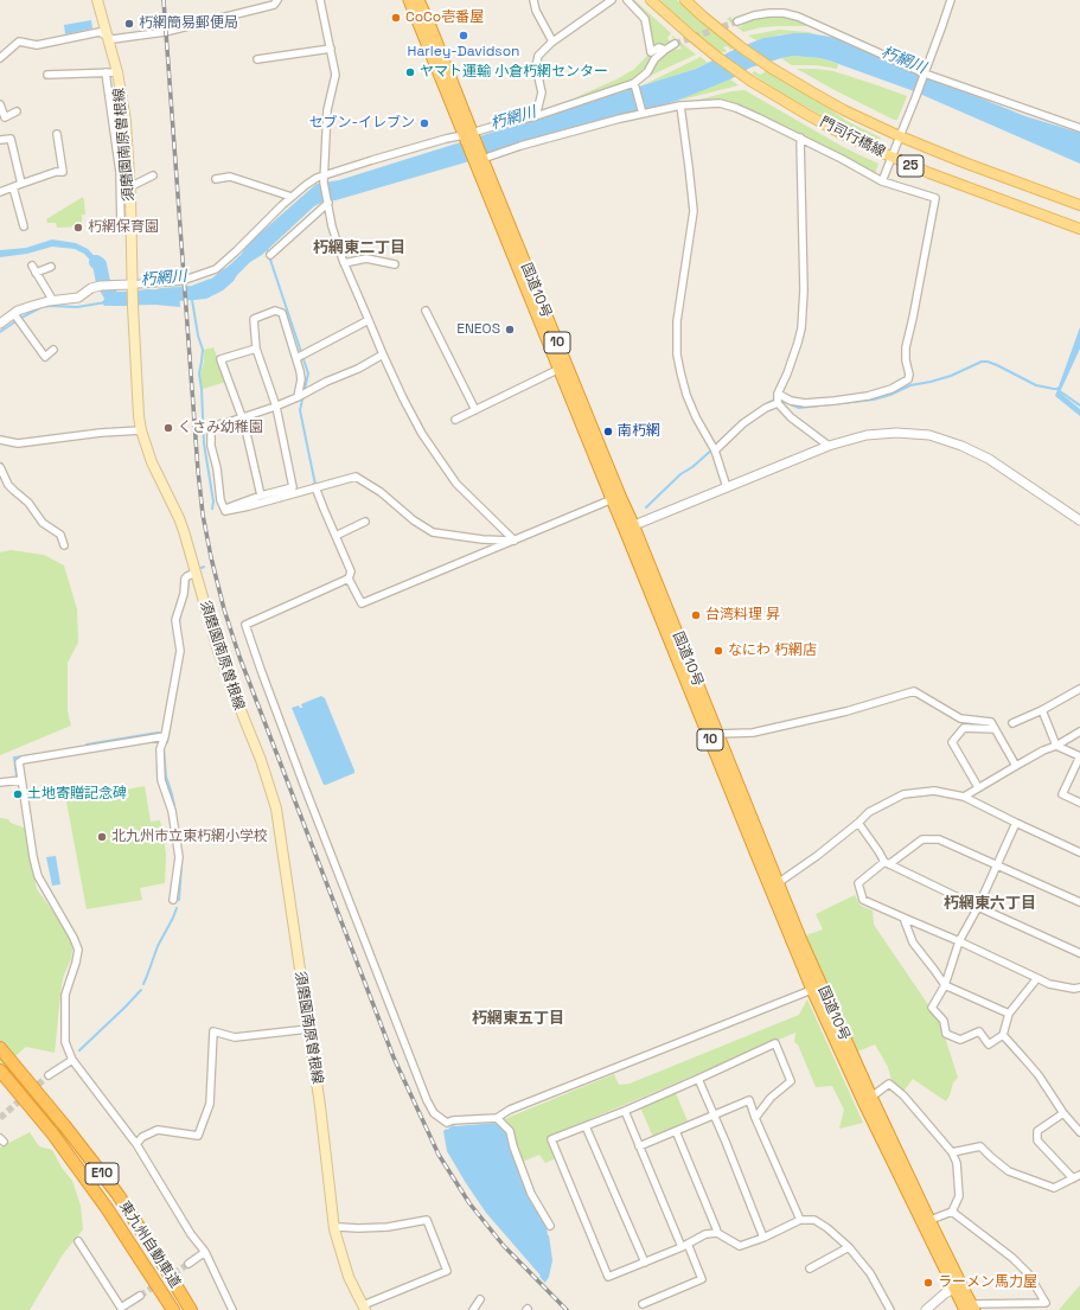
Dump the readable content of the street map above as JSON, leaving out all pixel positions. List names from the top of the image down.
{
  "streets": {
    "highway": [
      "国道10号",
      "10",
      "E10",
      "東九州自動車道"
    ],
    "main road": ["門司行橋線", "須磨園南原曽根線", "25"]
  },
  "districts": ["朽網東二丁目", "朽網東六丁目", "朽網東五丁目"],
  "water": ["朽網川"],
  "places": [
    "CoCo壱番屋",
    "朽網簡易郵便局",
    "Harley-Davidson",
    "ヤマト運輸 小倉朽網センター",
    "セブン-イレブン",
    "朽網保育園",
    "ENEOS",
    "くさみ幼稚園",
    "南朽網",
    "台湾料理 昇",
    "なにわ 朽網店",
    "土地寄贈記念碑",
    "北九州市立東朽網小学校",
    "ラーメン馬力屋"
  ]
}
